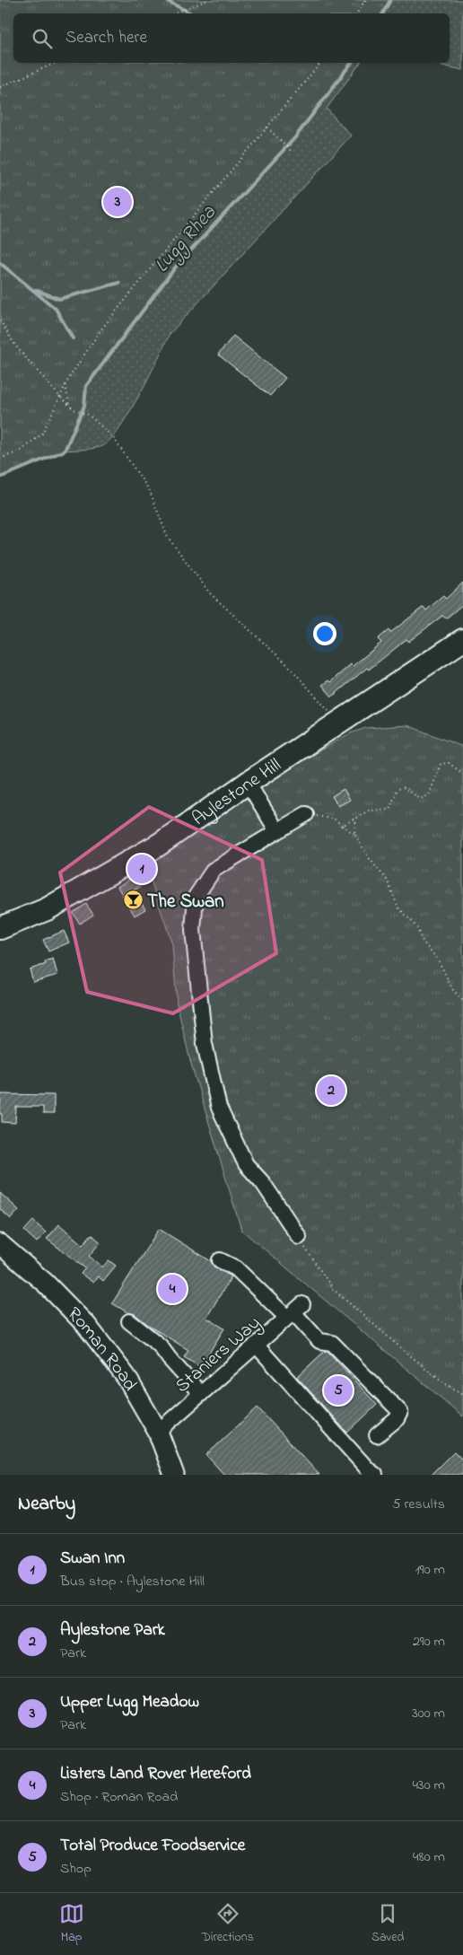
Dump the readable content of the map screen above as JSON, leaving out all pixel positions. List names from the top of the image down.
{
  "streets": {
    "highway": ["Aylestone Hill"],
    "main road": ["Roman Road"],
    "lane": ["Staniers Way"]
  },
  "crossings": [
    ["Roman Road", "Staniers Way"]
  ],
  "water": ["Lugg Rhea"],
  "places": {
    "bar": ["The Swan"]
  },
  "page": {
    "search": "Search here",
    "pins": [
      "3",
      "1",
      "2",
      "4",
      "5"
    ],
    "heading": ["Nearby", "5 results"],
    "list": [
      {
        "mark": "1",
        "name": "Swan Inn",
        "note": "Bus stop · Aylestone Hill",
        "value": "190 m"
      },
      {
        "mark": "2",
        "name": "Aylestone Park",
        "note": "Park",
        "value": "290 m"
      },
      {
        "mark": "3",
        "name": "Upper Lugg Meadow",
        "note": "Park",
        "value": "300 m"
      },
      {
        "mark": "4",
        "name": "Listers Land Rover Hereford",
        "note": "Shop · Roman Road",
        "value": "430 m"
      },
      {
        "mark": "5",
        "name": "Total Produce Foodservice",
        "note": "Shop",
        "value": "480 m"
      }
    ],
    "nav": ["Map", "Directions", "Saved"]
  }
}
